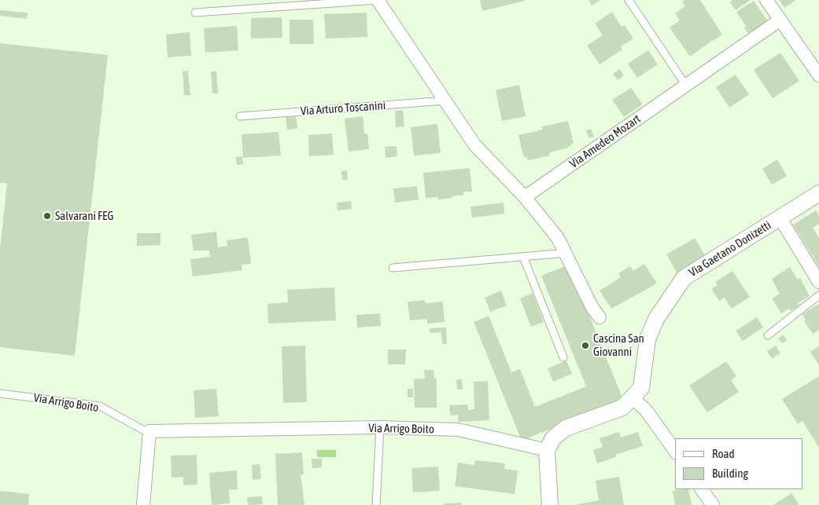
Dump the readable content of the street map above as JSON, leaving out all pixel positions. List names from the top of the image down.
{
  "streets": {
    "street": ["Via Amedeo Mozart", "Via Gaetano Donizetti", "Via Arrigo Boito"],
    "lane": ["Via Arturo Toscanini"]
  },
  "places": ["Salvarani FEG", "Cascina San Giovanni"],
  "legend": ["Road", "Building"]
}
